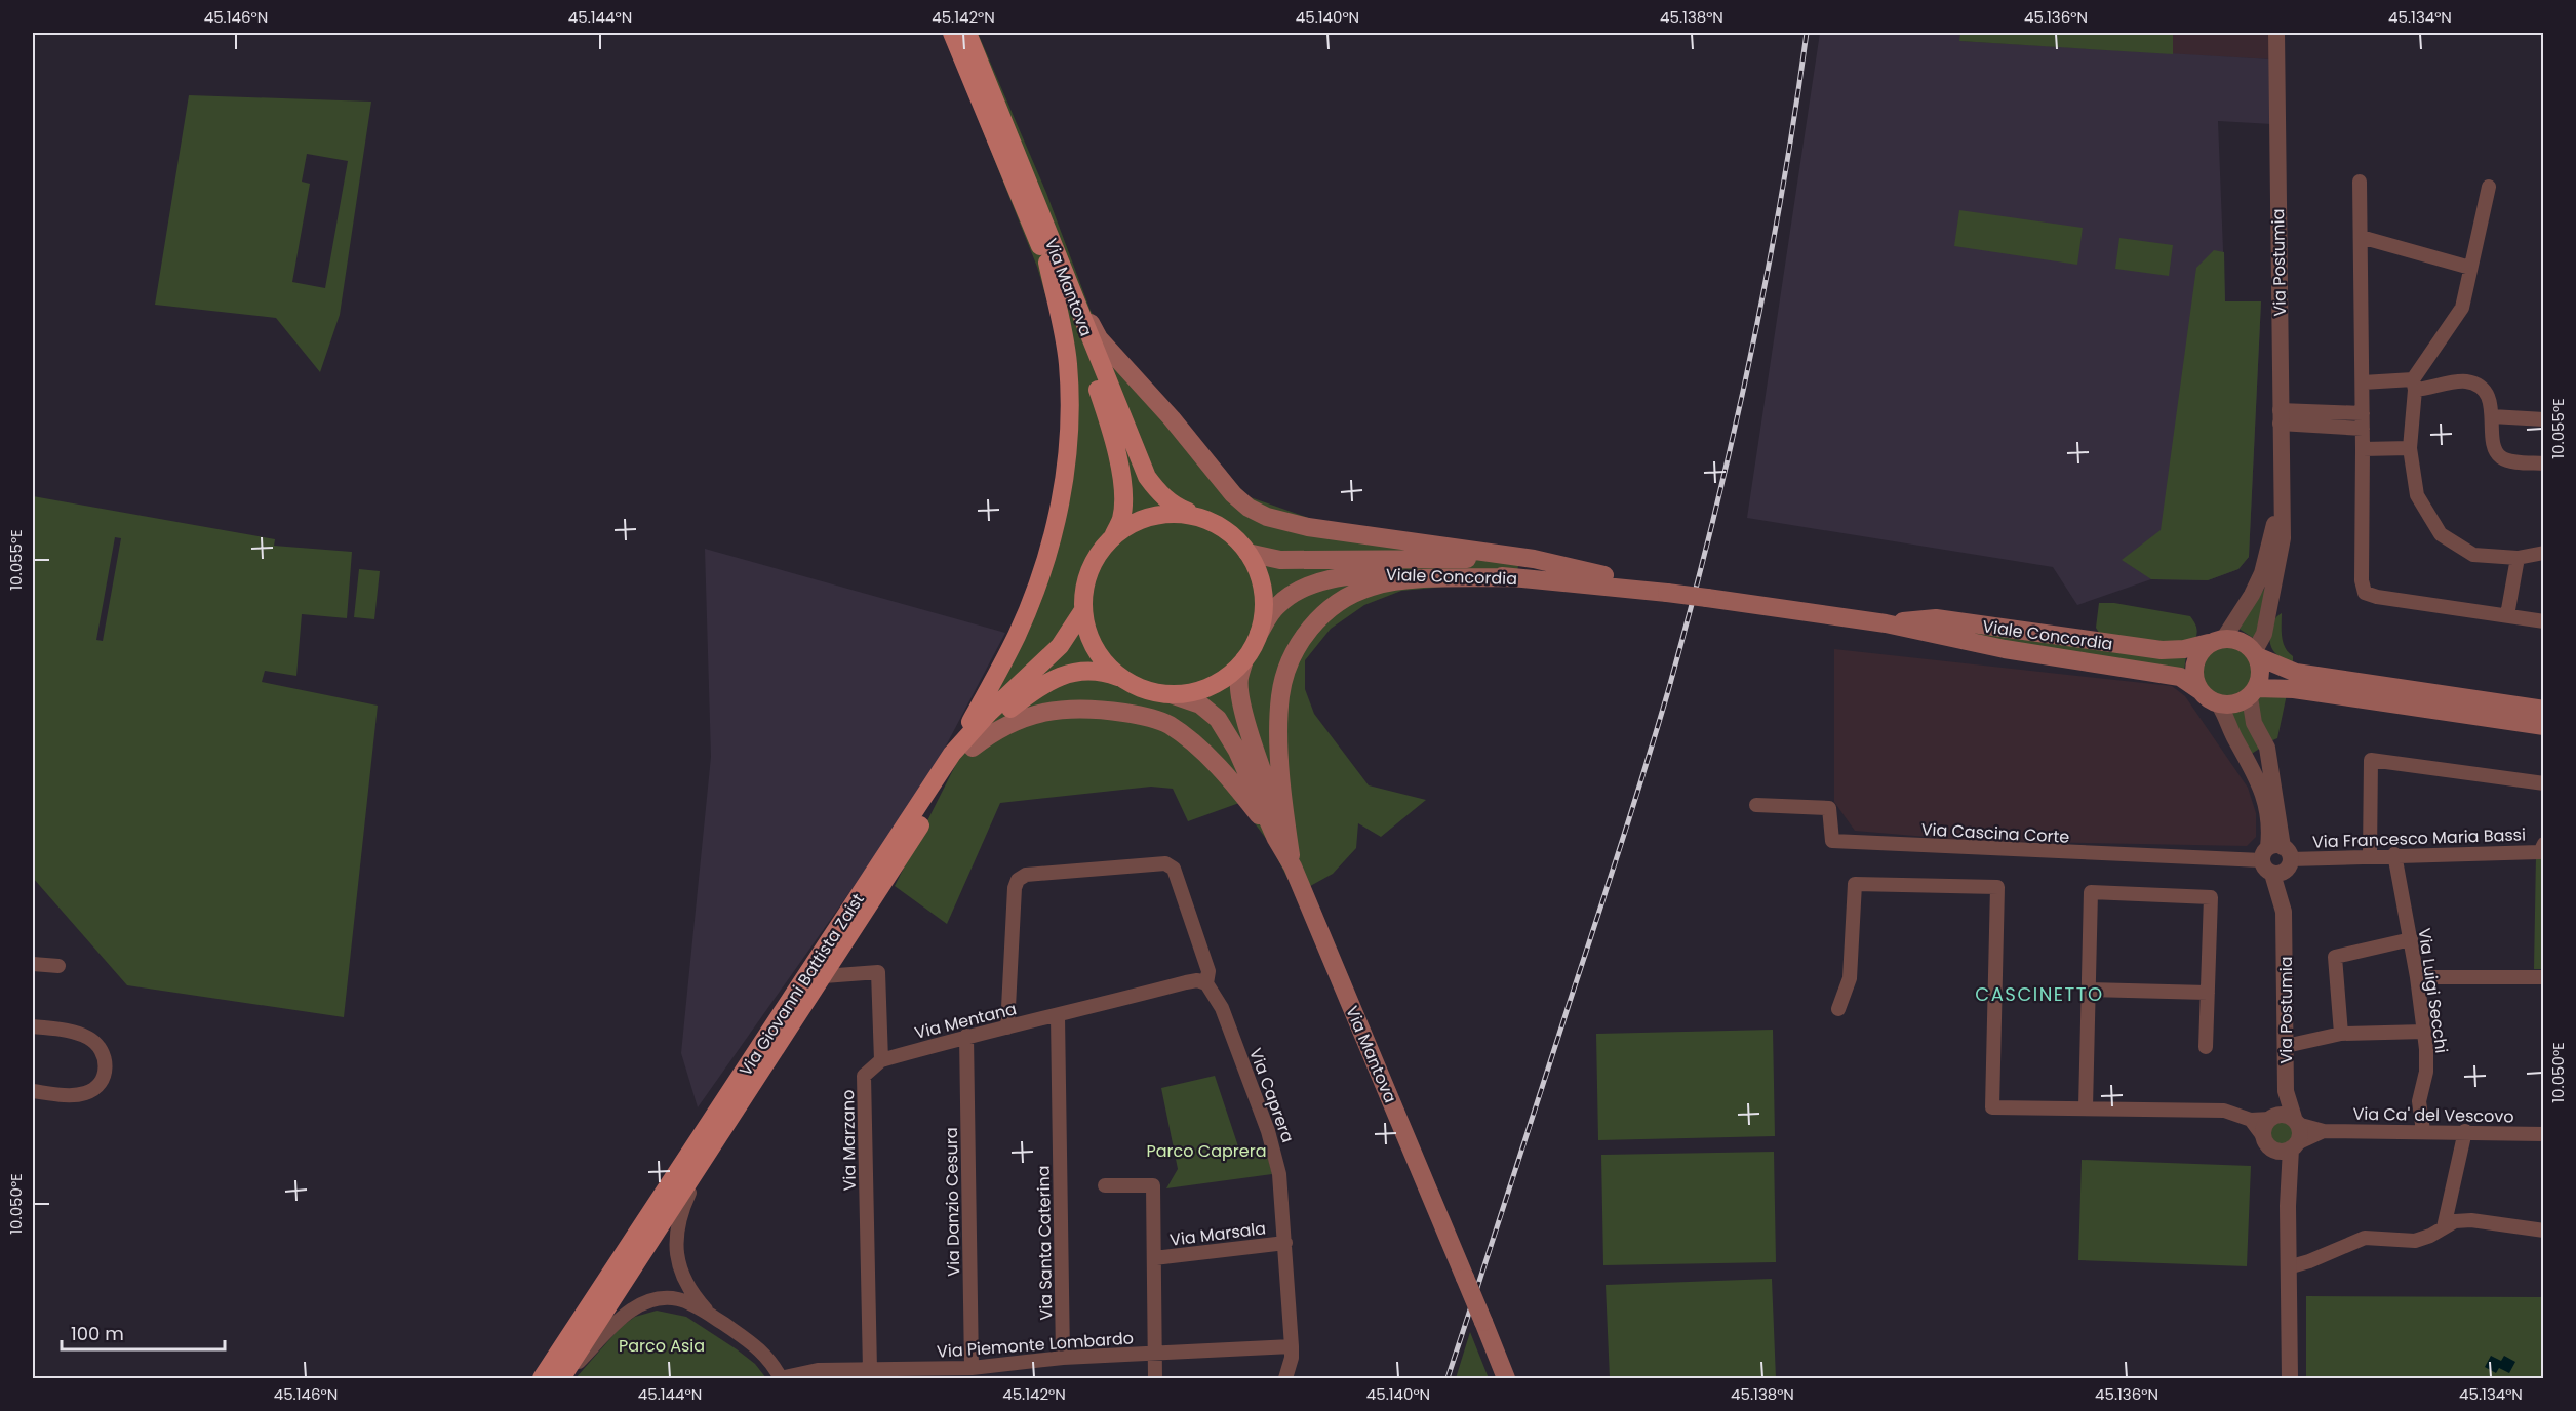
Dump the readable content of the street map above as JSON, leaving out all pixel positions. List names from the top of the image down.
{
  "streets": {
    "main road": ["Via Mantova", "Viale Concordia", "Via Giovanni Battista Zaist"],
    "street": [
      "Via Postumia",
      "Via Cascina Corte",
      "Via Francesco Maria Bassi",
      "Via Luigi Secchi",
      "Via Mentana",
      "Via Caprera",
      "Via Ca' del Vescovo",
      "Via Marzano",
      "Via Danzio Cesura",
      "Via Marsala",
      "Via Santa Caterina",
      "Via Piemonte Lombardo"
    ]
  },
  "crossings": [
    ["Via Postumia", "Viale Concordia"],
    ["Via Postumia", "Via Cascina Corte"],
    ["Via Postumia", "Via Francesco Maria Bassi"],
    ["Via Postumia", "Via Ca' del Vescovo"],
    ["Via Mantova", "Viale Concordia"],
    ["Via Mantova", "Via Giovanni Battista Zaist"],
    ["Viale Concordia", "Via Giovanni Battista Zaist"],
    ["Via Cascina Corte", "Via Francesco Maria Bassi"],
    ["Via Francesco Maria Bassi", "Via Luigi Secchi"],
    ["Via Luigi Secchi", "Via Ca' del Vescovo"],
    ["Via Mentana", "Via Marzano"],
    ["Via Mentana", "Via Danzio Cesura"],
    ["Via Mentana", "Via Santa Caterina"],
    ["Via Caprera", "Via Marsala"],
    ["Via Caprera", "Via Piemonte Lombardo"],
    ["Via Marzano", "Via Piemonte Lombardo"],
    ["Via Danzio Cesura", "Via Piemonte Lombardo"],
    ["Via Santa Caterina", "Via Piemonte Lombardo"]
  ],
  "districts": ["CASCINETTO"],
  "parks": ["Parco Caprera", "Parco Asia"],
  "scale_bar": "100 m",
  "coordinates": [
    "45.146°N",
    "45.144°N",
    "45.142°N",
    "45.140°N",
    "45.138°N",
    "45.136°N",
    "45.134°N",
    "10.055°E",
    "10.050°E"
  ]
}
